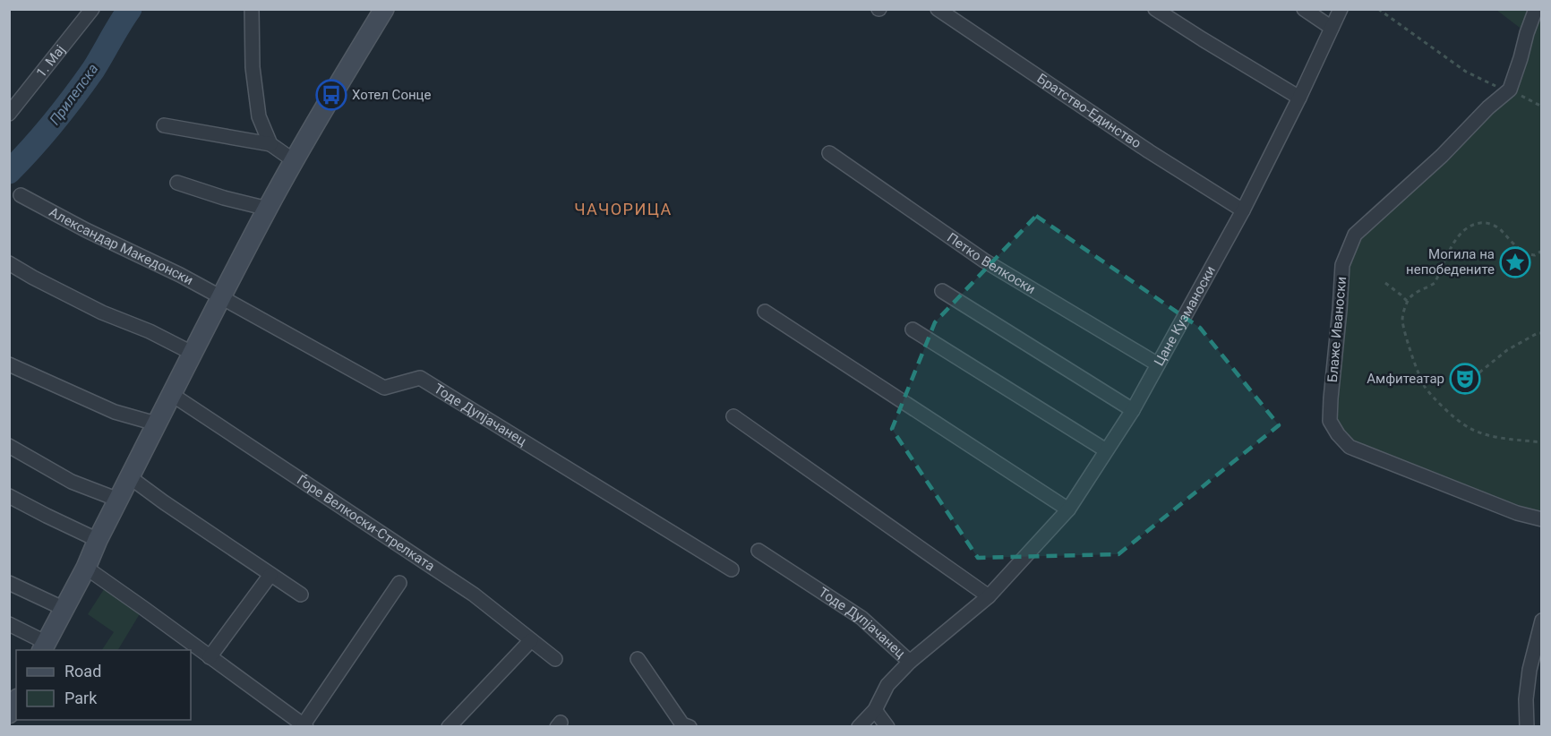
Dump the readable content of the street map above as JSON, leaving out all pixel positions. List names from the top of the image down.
{
  "streets": {
    "street": [
      "1. Мај",
      "Братство-Единство",
      "Александар Македонски",
      "Петко Велкоски",
      "Цане Кузманоски",
      "Блаже Иваноски",
      "Тоде Дупјачанец",
      "Ѓоре Велкоски-Стрелката"
    ]
  },
  "crossings": [
    ["Братство-Единство", "Цане Кузманоски"],
    ["Александар Македонски", "Тоде Дупјачанец"],
    ["Петко Велкоски", "Цане Кузманоски"],
    ["Цане Кузманоски", "Тоде Дупјачанец"]
  ],
  "districts": ["ЧАЧОРИЦА"],
  "water": ["Прилепска"],
  "places": {
    "bus stop": ["Хотел Сонце"],
    "place": ["Могила на непобедените"],
    "theatre": ["Амфитеатар"]
  },
  "legend": ["Road", "Park"]
}
